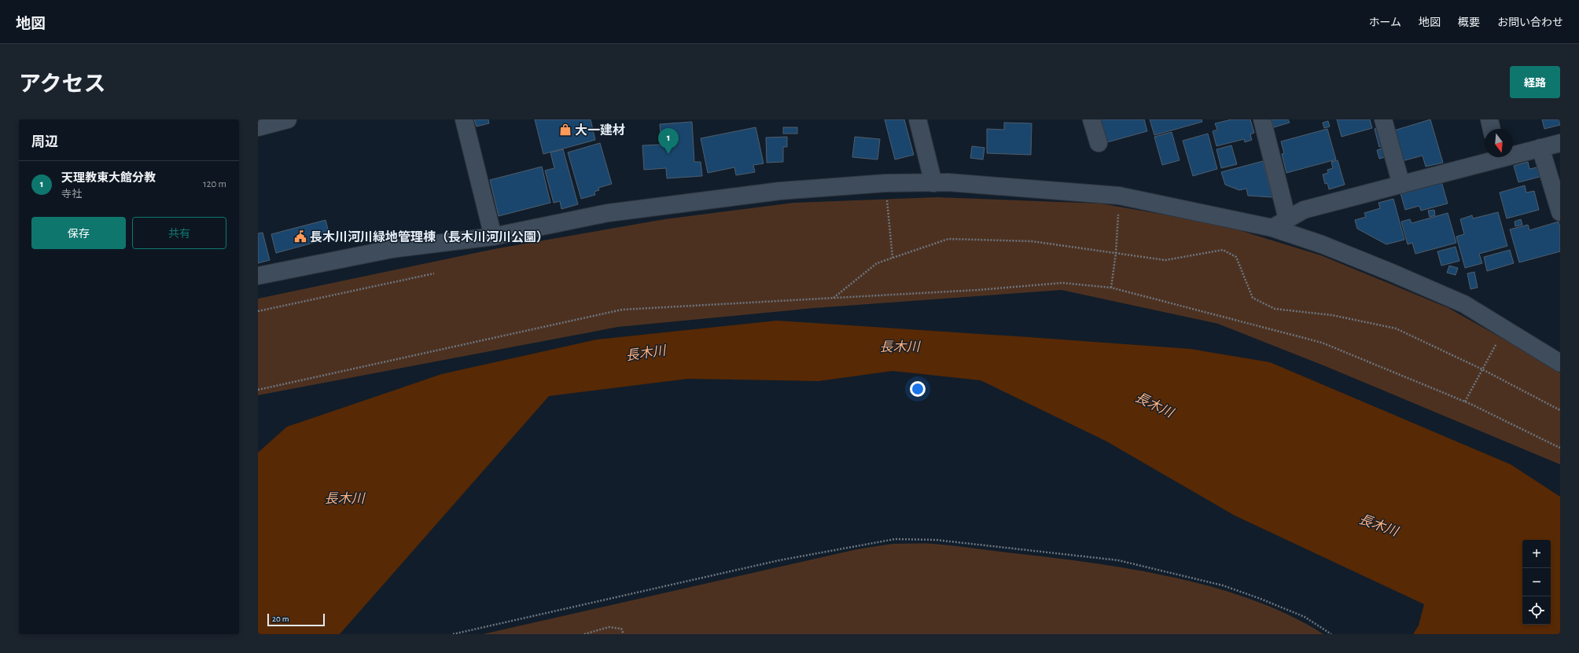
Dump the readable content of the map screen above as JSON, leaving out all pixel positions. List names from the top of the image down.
{
  "water": ["長木川"],
  "places": {
    "shop": ["大一建材"],
    "public building": ["長木川河川緑地管理棟（長木川河川公園）"]
  },
  "scale_bar": "20 m",
  "north": "bottom",
  "page": {
    "header": "地図",
    "nav": [
      "ホーム",
      "地図",
      "概要",
      "お問い合わせ"
    ],
    "title": "アクセス",
    "buttons": [
      "経路",
      ["保存", "共有"]
    ],
    "heading": "周辺",
    "pins": "1",
    "list": [
      {
        "mark": "1",
        "name": "天理教東大館分教",
        "note": "寺社",
        "value": "120 m"
      }
    ],
    "map_buttons": ["+", "−"],
    "scale": "20 m"
  }
}
